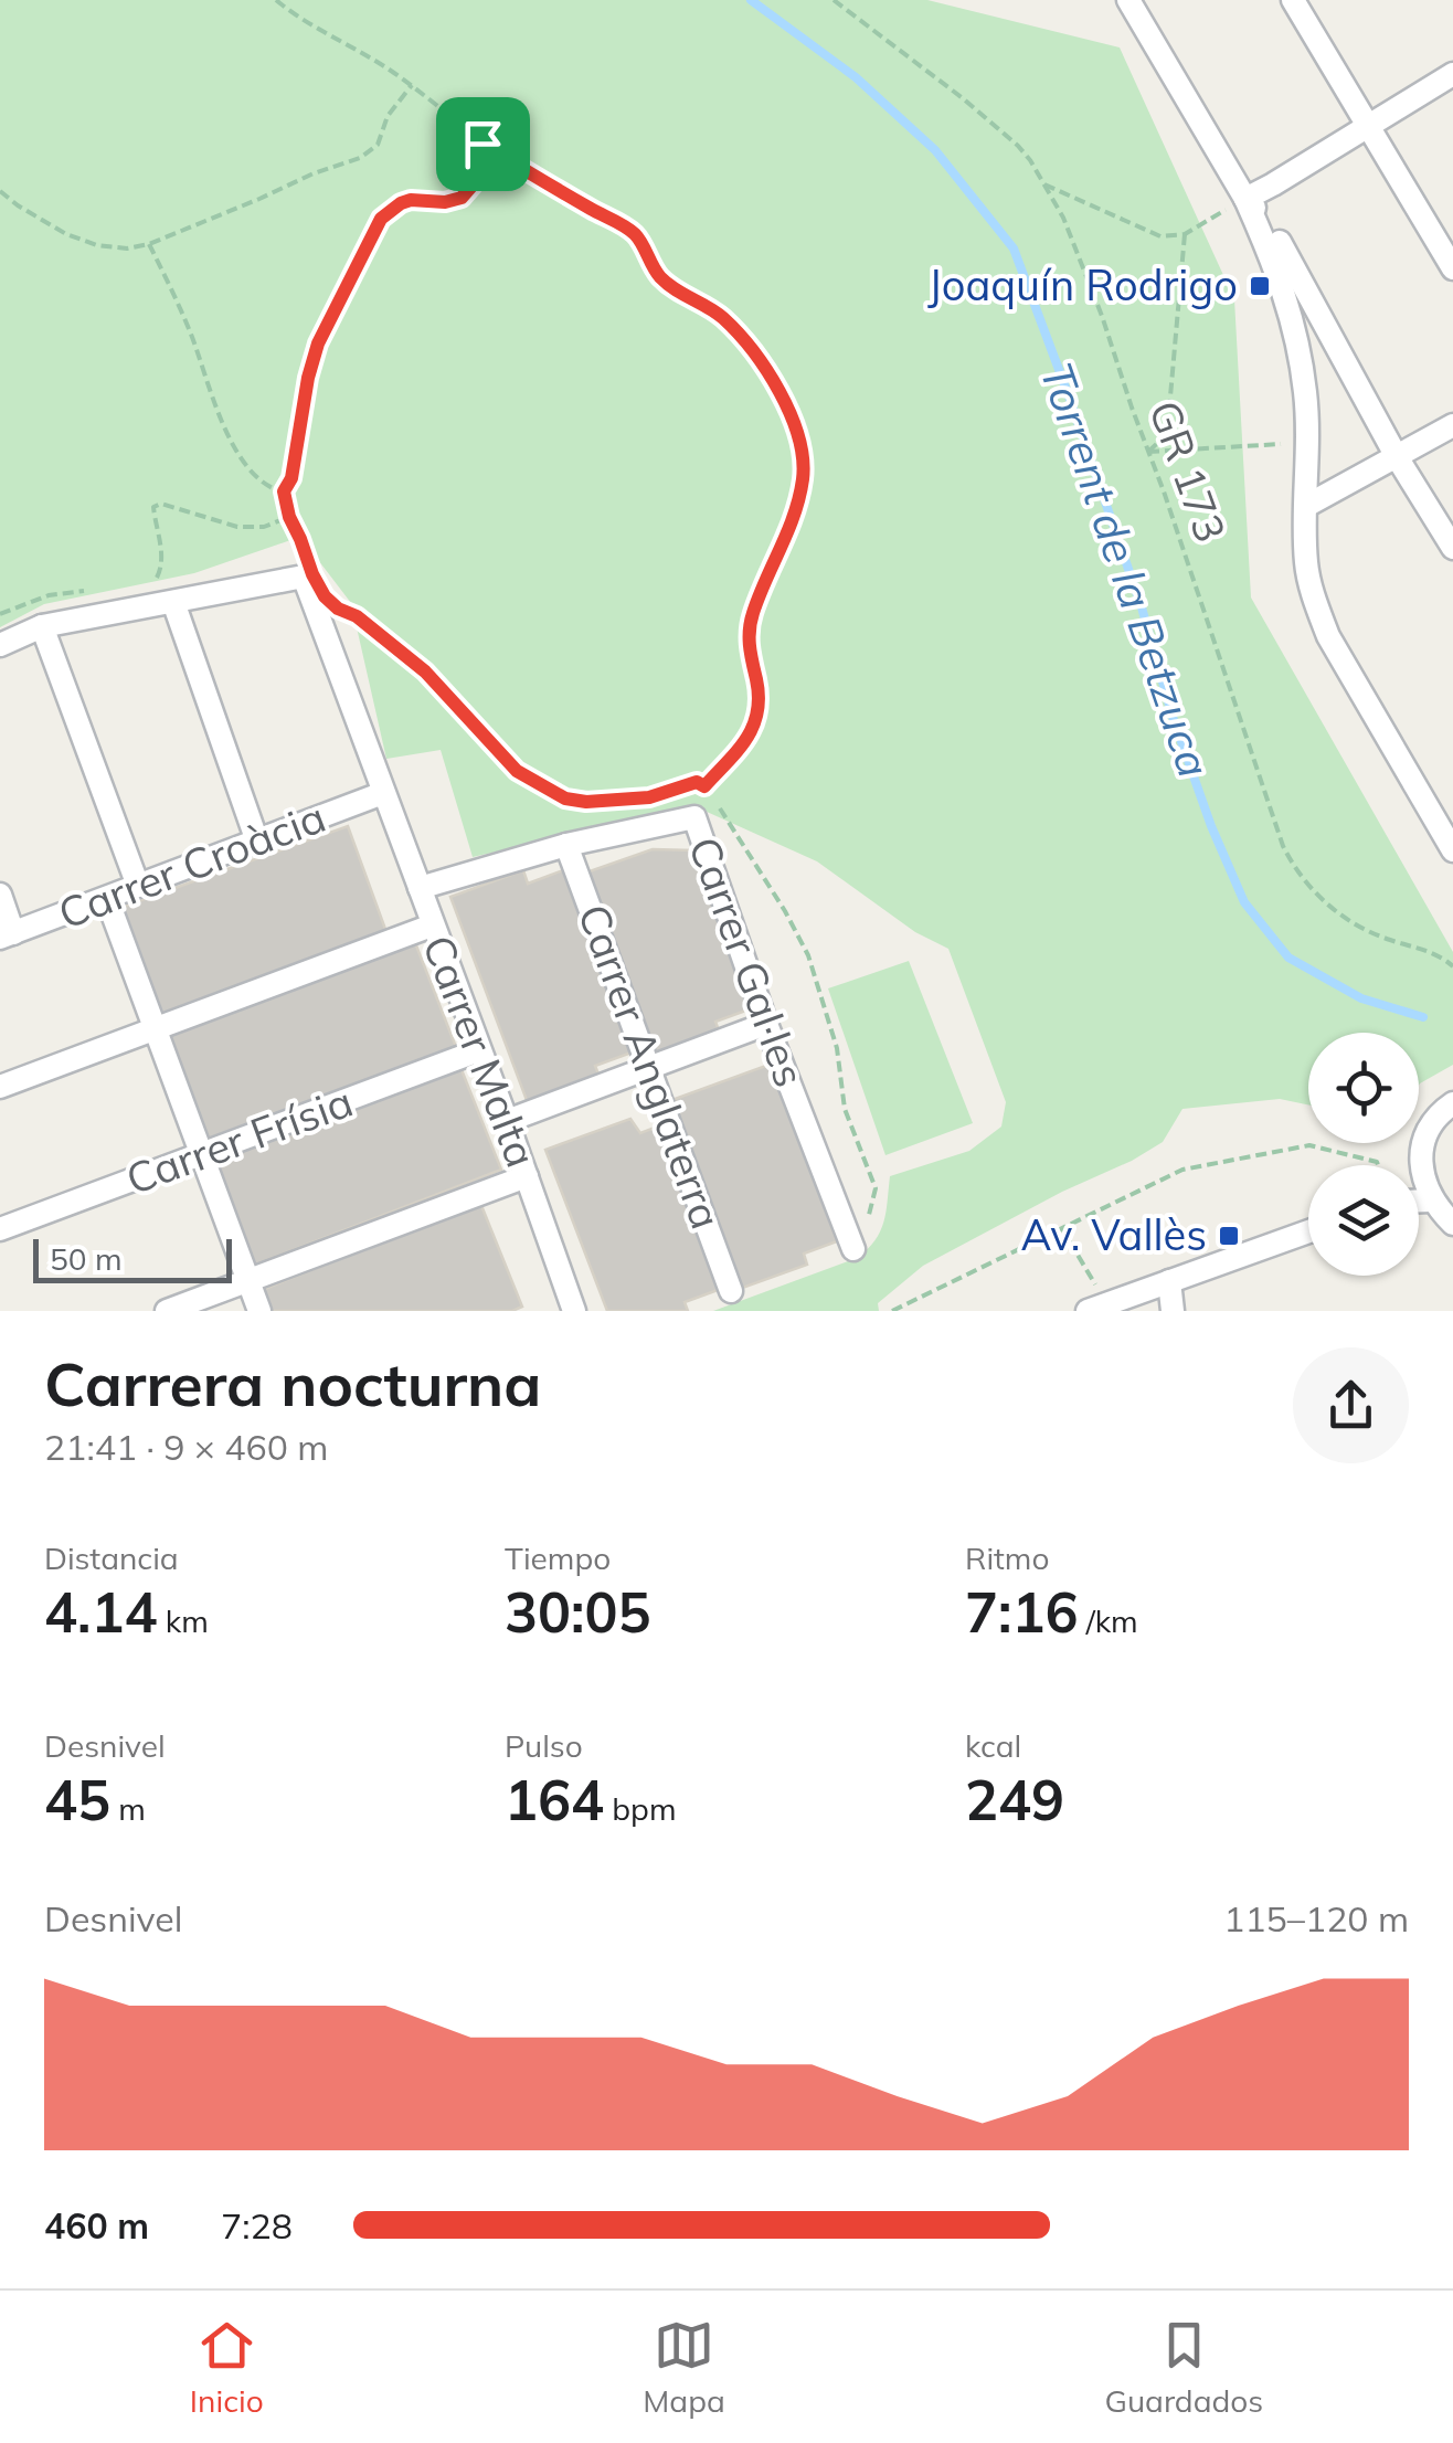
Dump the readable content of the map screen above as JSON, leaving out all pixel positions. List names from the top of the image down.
{
  "streets": {
    "street": [
      "Carrer Croàcia",
      "Carrer Gal·les",
      "Carrer Malta",
      "Carrer Anglaterra",
      "Carrer Frísia"
    ],
    "path": ["GR 173"]
  },
  "crossings": [
    ["Carrer Croàcia", "Carrer Malta"],
    ["Carrer Gal·les", "Carrer Malta"],
    ["Carrer Gal·les", "Carrer Anglaterra"],
    ["Carrer Malta", "Carrer Frísia"]
  ],
  "water": ["Torrent de la Betzuca"],
  "places": {
    "transit": ["Joaquín Rodrigo", "Av. Vallès"]
  },
  "scale_bar": "50 m",
  "page": {
    "scale": "50 m",
    "heading": ["Carrera nocturna", "21:41 · 9 × 460 m"],
    "stats": [
      ["Distancia", "4.14 km"],
      ["Tiempo", "30:05"],
      ["Ritmo", "7:16 /km"],
      ["Desnivel", "45 m"],
      ["Pulso", "164 bpm"],
      ["kcal", "249"]
    ],
    "chart": ["Desnivel", "115–120 m"],
    "list": [
      {
        "name": "460 m",
        "note": "7:28"
      }
    ],
    "tabs": ["Inicio", "Mapa", "Guardados"]
  }
}
